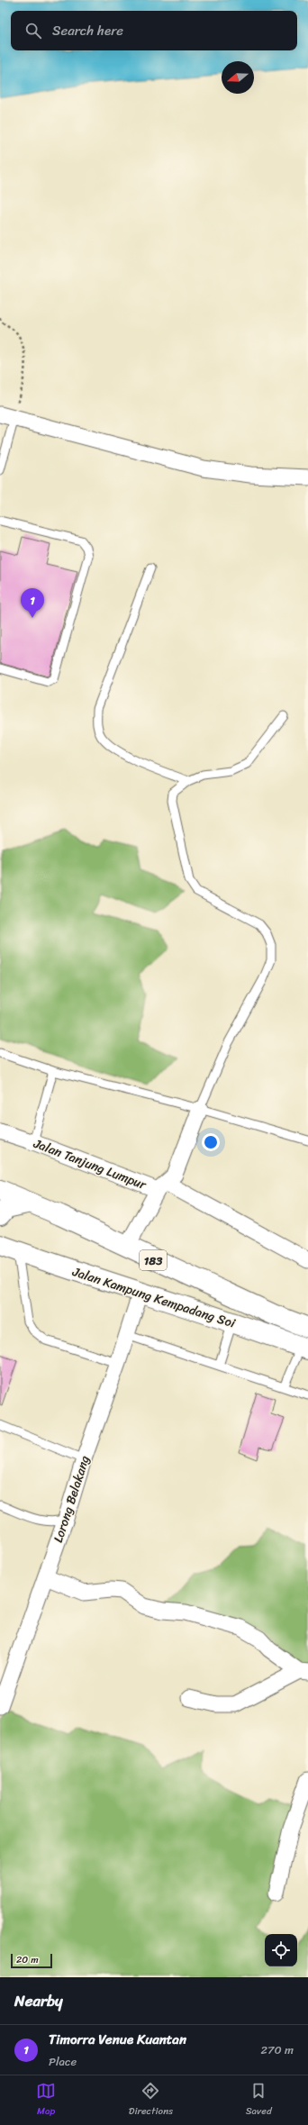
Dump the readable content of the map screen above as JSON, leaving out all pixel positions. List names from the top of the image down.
{
  "streets": {
    "highway": ["183", "Jalan Kampung Kempadang Soi"],
    "street": ["Jalan Tanjung Lumpur", "Lorong Belakang"]
  },
  "crossings": [
    ["Jalan Tanjung Lumpur", "Jalan Kampung Kempadang Soi"],
    ["Jalan Kampung Kempadang Soi", "Lorong Belakang"]
  ],
  "scale_bar": "20 m",
  "north": "left",
  "page": {
    "search": "Search here",
    "pins": "1",
    "scale": "20 m",
    "heading": "Nearby",
    "list": [
      {
        "mark": "1",
        "name": "Timorra Venue Kuantan",
        "note": "Place",
        "value": "270 m"
      }
    ],
    "nav": ["Map", "Directions", "Saved"]
  }
}
